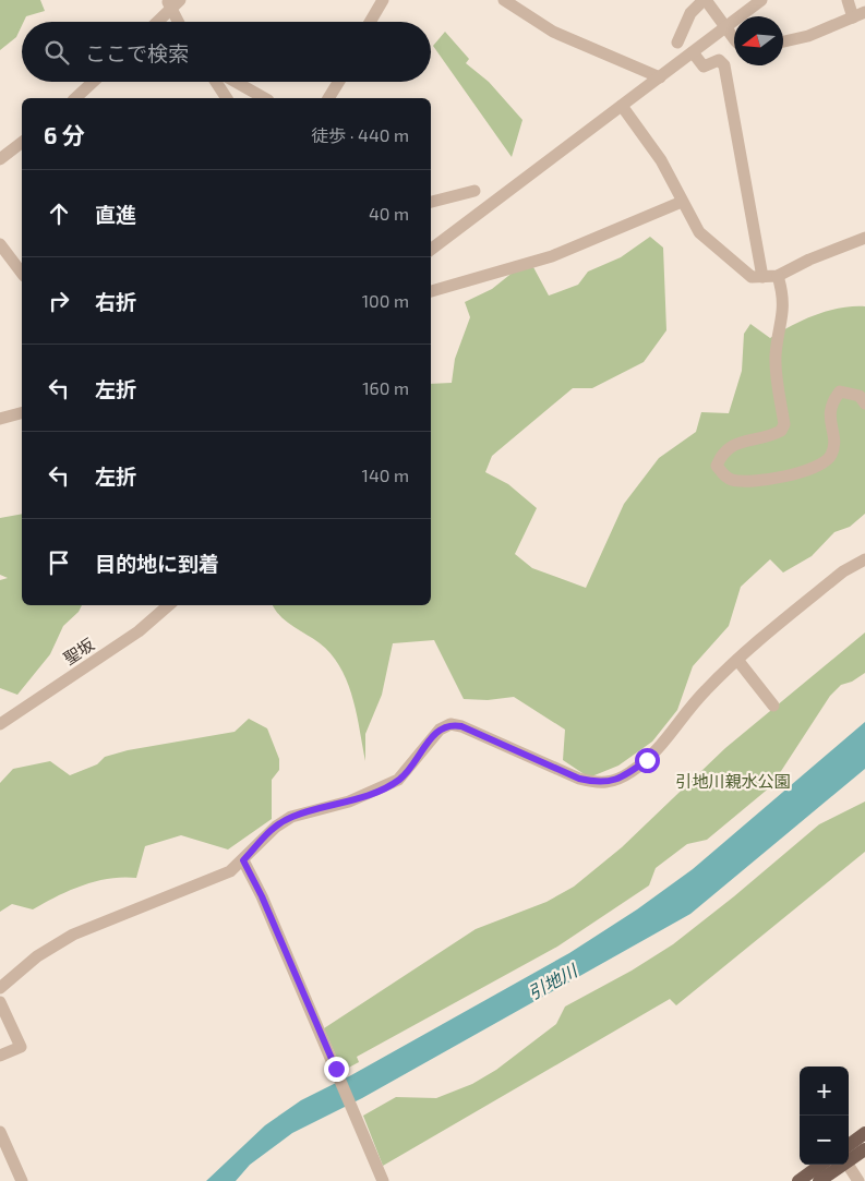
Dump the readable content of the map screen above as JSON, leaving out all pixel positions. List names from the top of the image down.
{
  "streets": {
    "street": ["聖坂"]
  },
  "water": ["引地川"],
  "parks": ["引地川親水公園"],
  "north": "left",
  "page": {
    "search": "ここで検索",
    "heading": ["6 分", "徒歩 · 440 m"],
    "list": [
      ["直進", "40 m"],
      ["右折", "100 m"],
      ["左折", "160 m"],
      ["左折", "140 m"],
      "目的地に到着"
    ],
    "map_buttons": ["+", "−"]
  }
}
